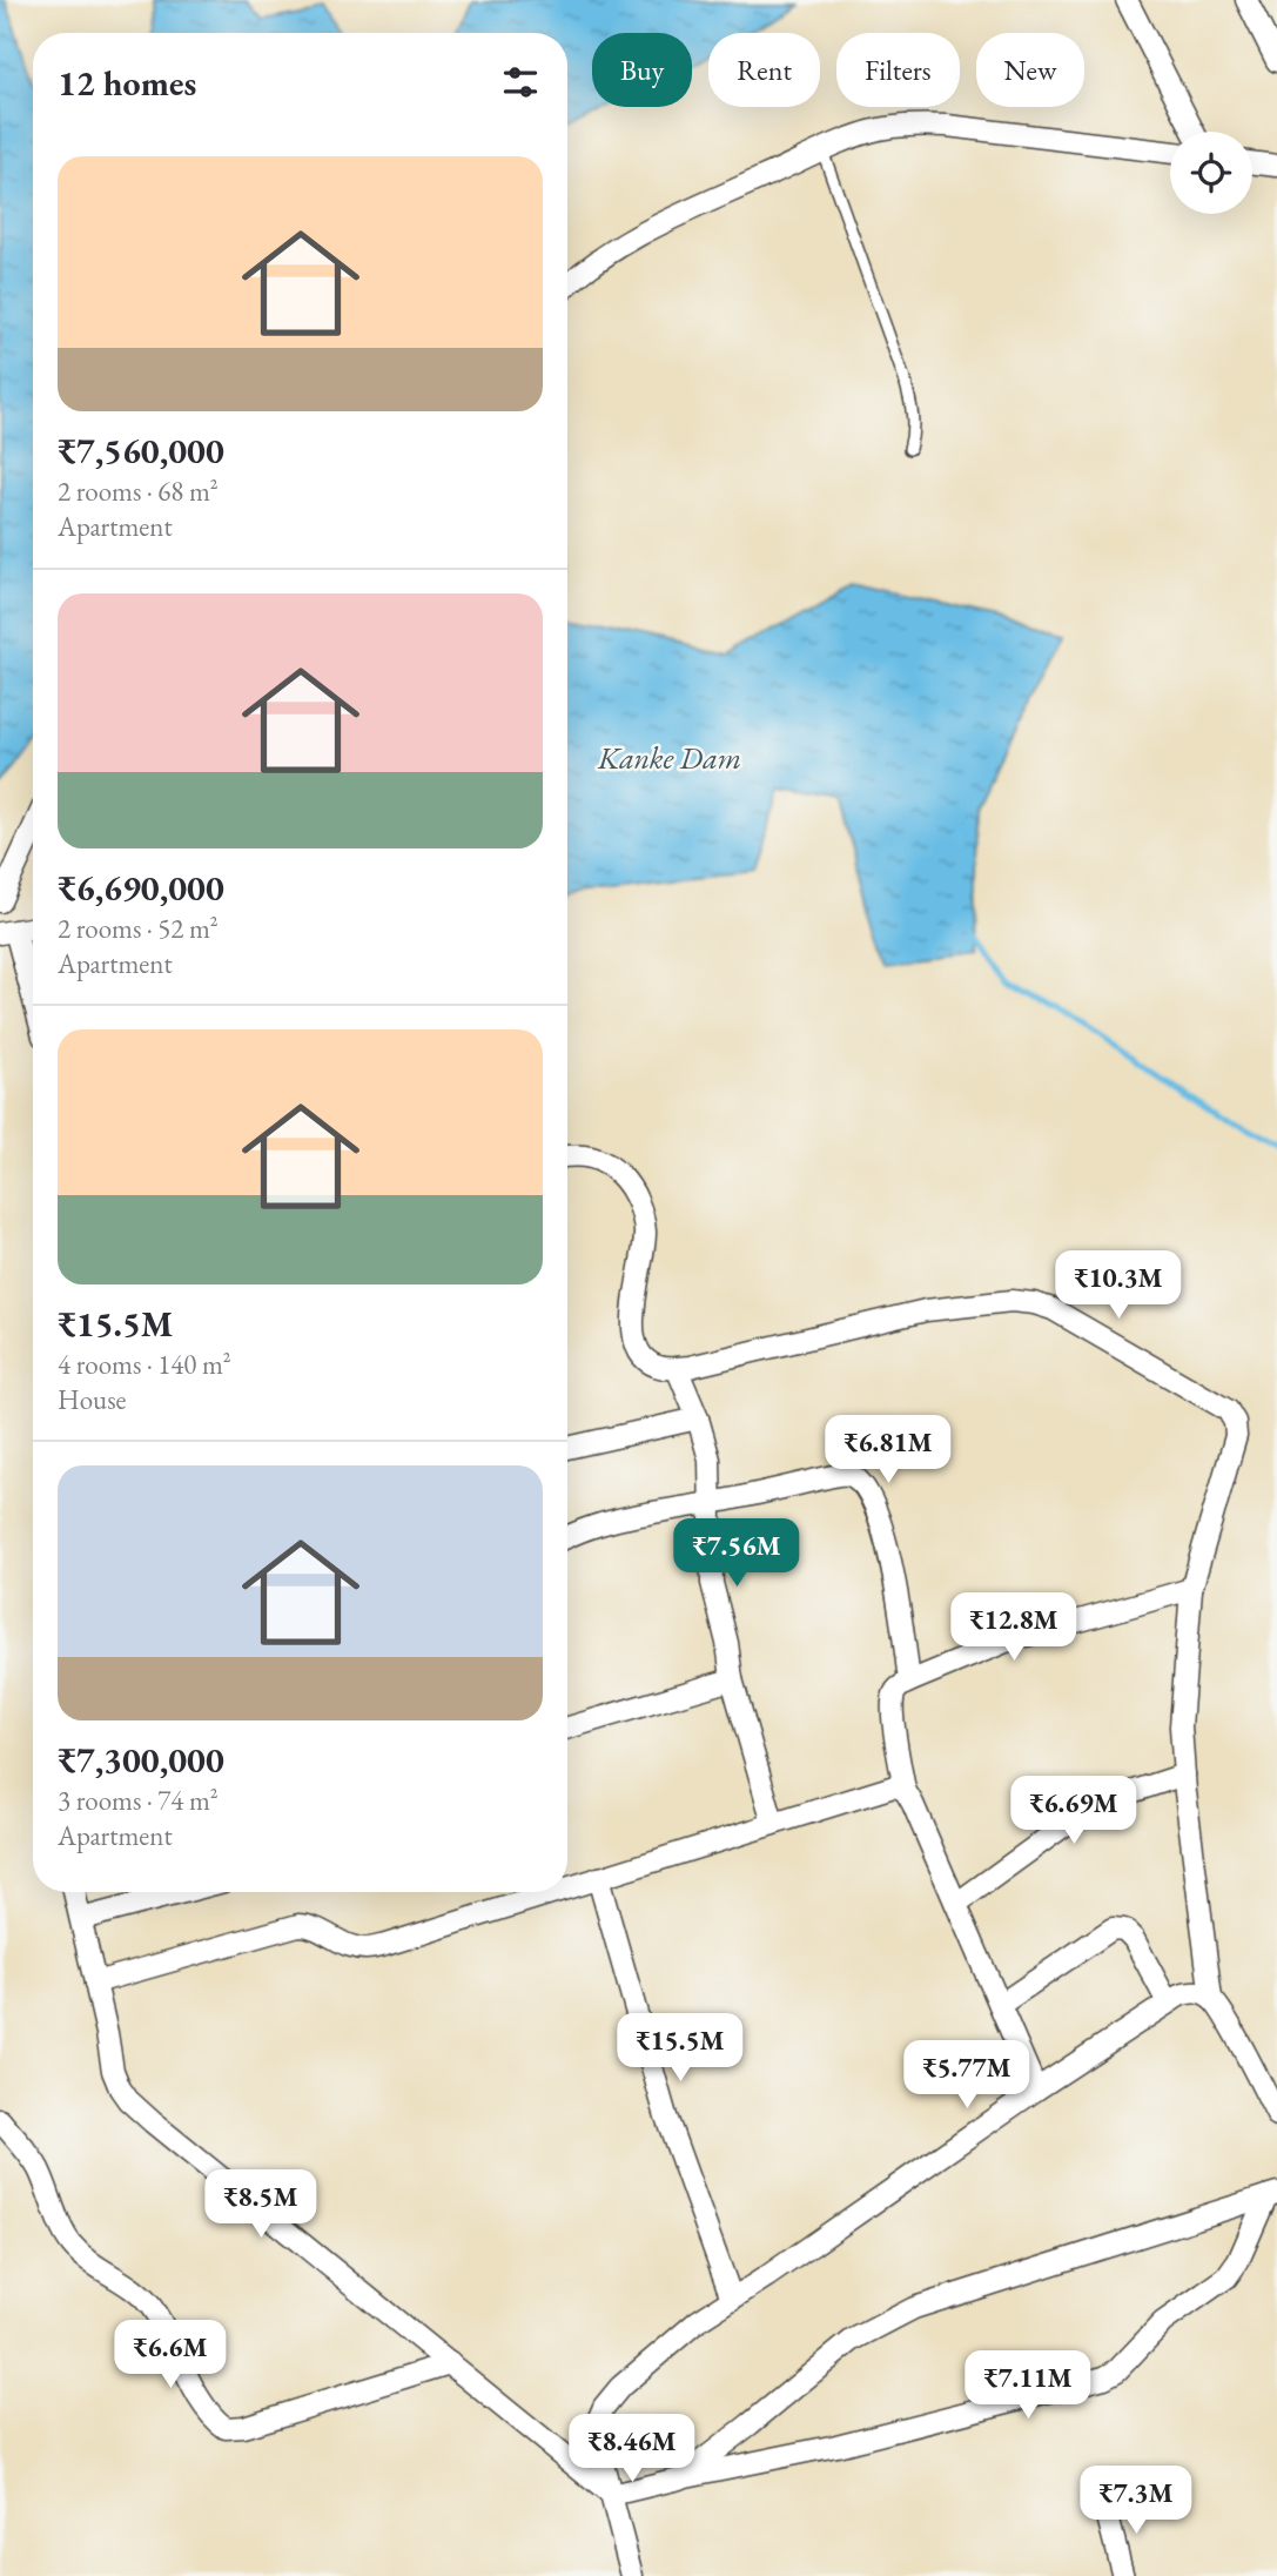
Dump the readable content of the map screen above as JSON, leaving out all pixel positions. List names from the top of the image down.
{
  "water": ["Kanke Dam"],
  "page": {
    "chip": [
      "Buy",
      "Rent",
      "Filters",
      "New"
    ],
    "heading": "12 homes",
    "list": [
      {
        "name": "₹7,560,000",
        "note": "2 rooms · 68 m² · Apartment"
      },
      {
        "name": "₹6,690,000",
        "note": "2 rooms · 52 m² · Apartment"
      },
      {
        "name": "₹15.5M",
        "note": "4 rooms · 140 m² · House"
      },
      {
        "name": "₹7,300,000",
        "note": "3 rooms · 74 m² · Apartment"
      }
    ],
    "price": [
      "₹10.3M",
      "₹6.81M",
      "₹7.56M",
      "₹12.8M",
      "₹6.69M",
      "₹15.5M",
      "₹5.77M",
      "₹8.5M",
      "₹6.6M",
      "₹7.11M",
      "₹8.46M",
      "₹7.3M"
    ]
  }
}
